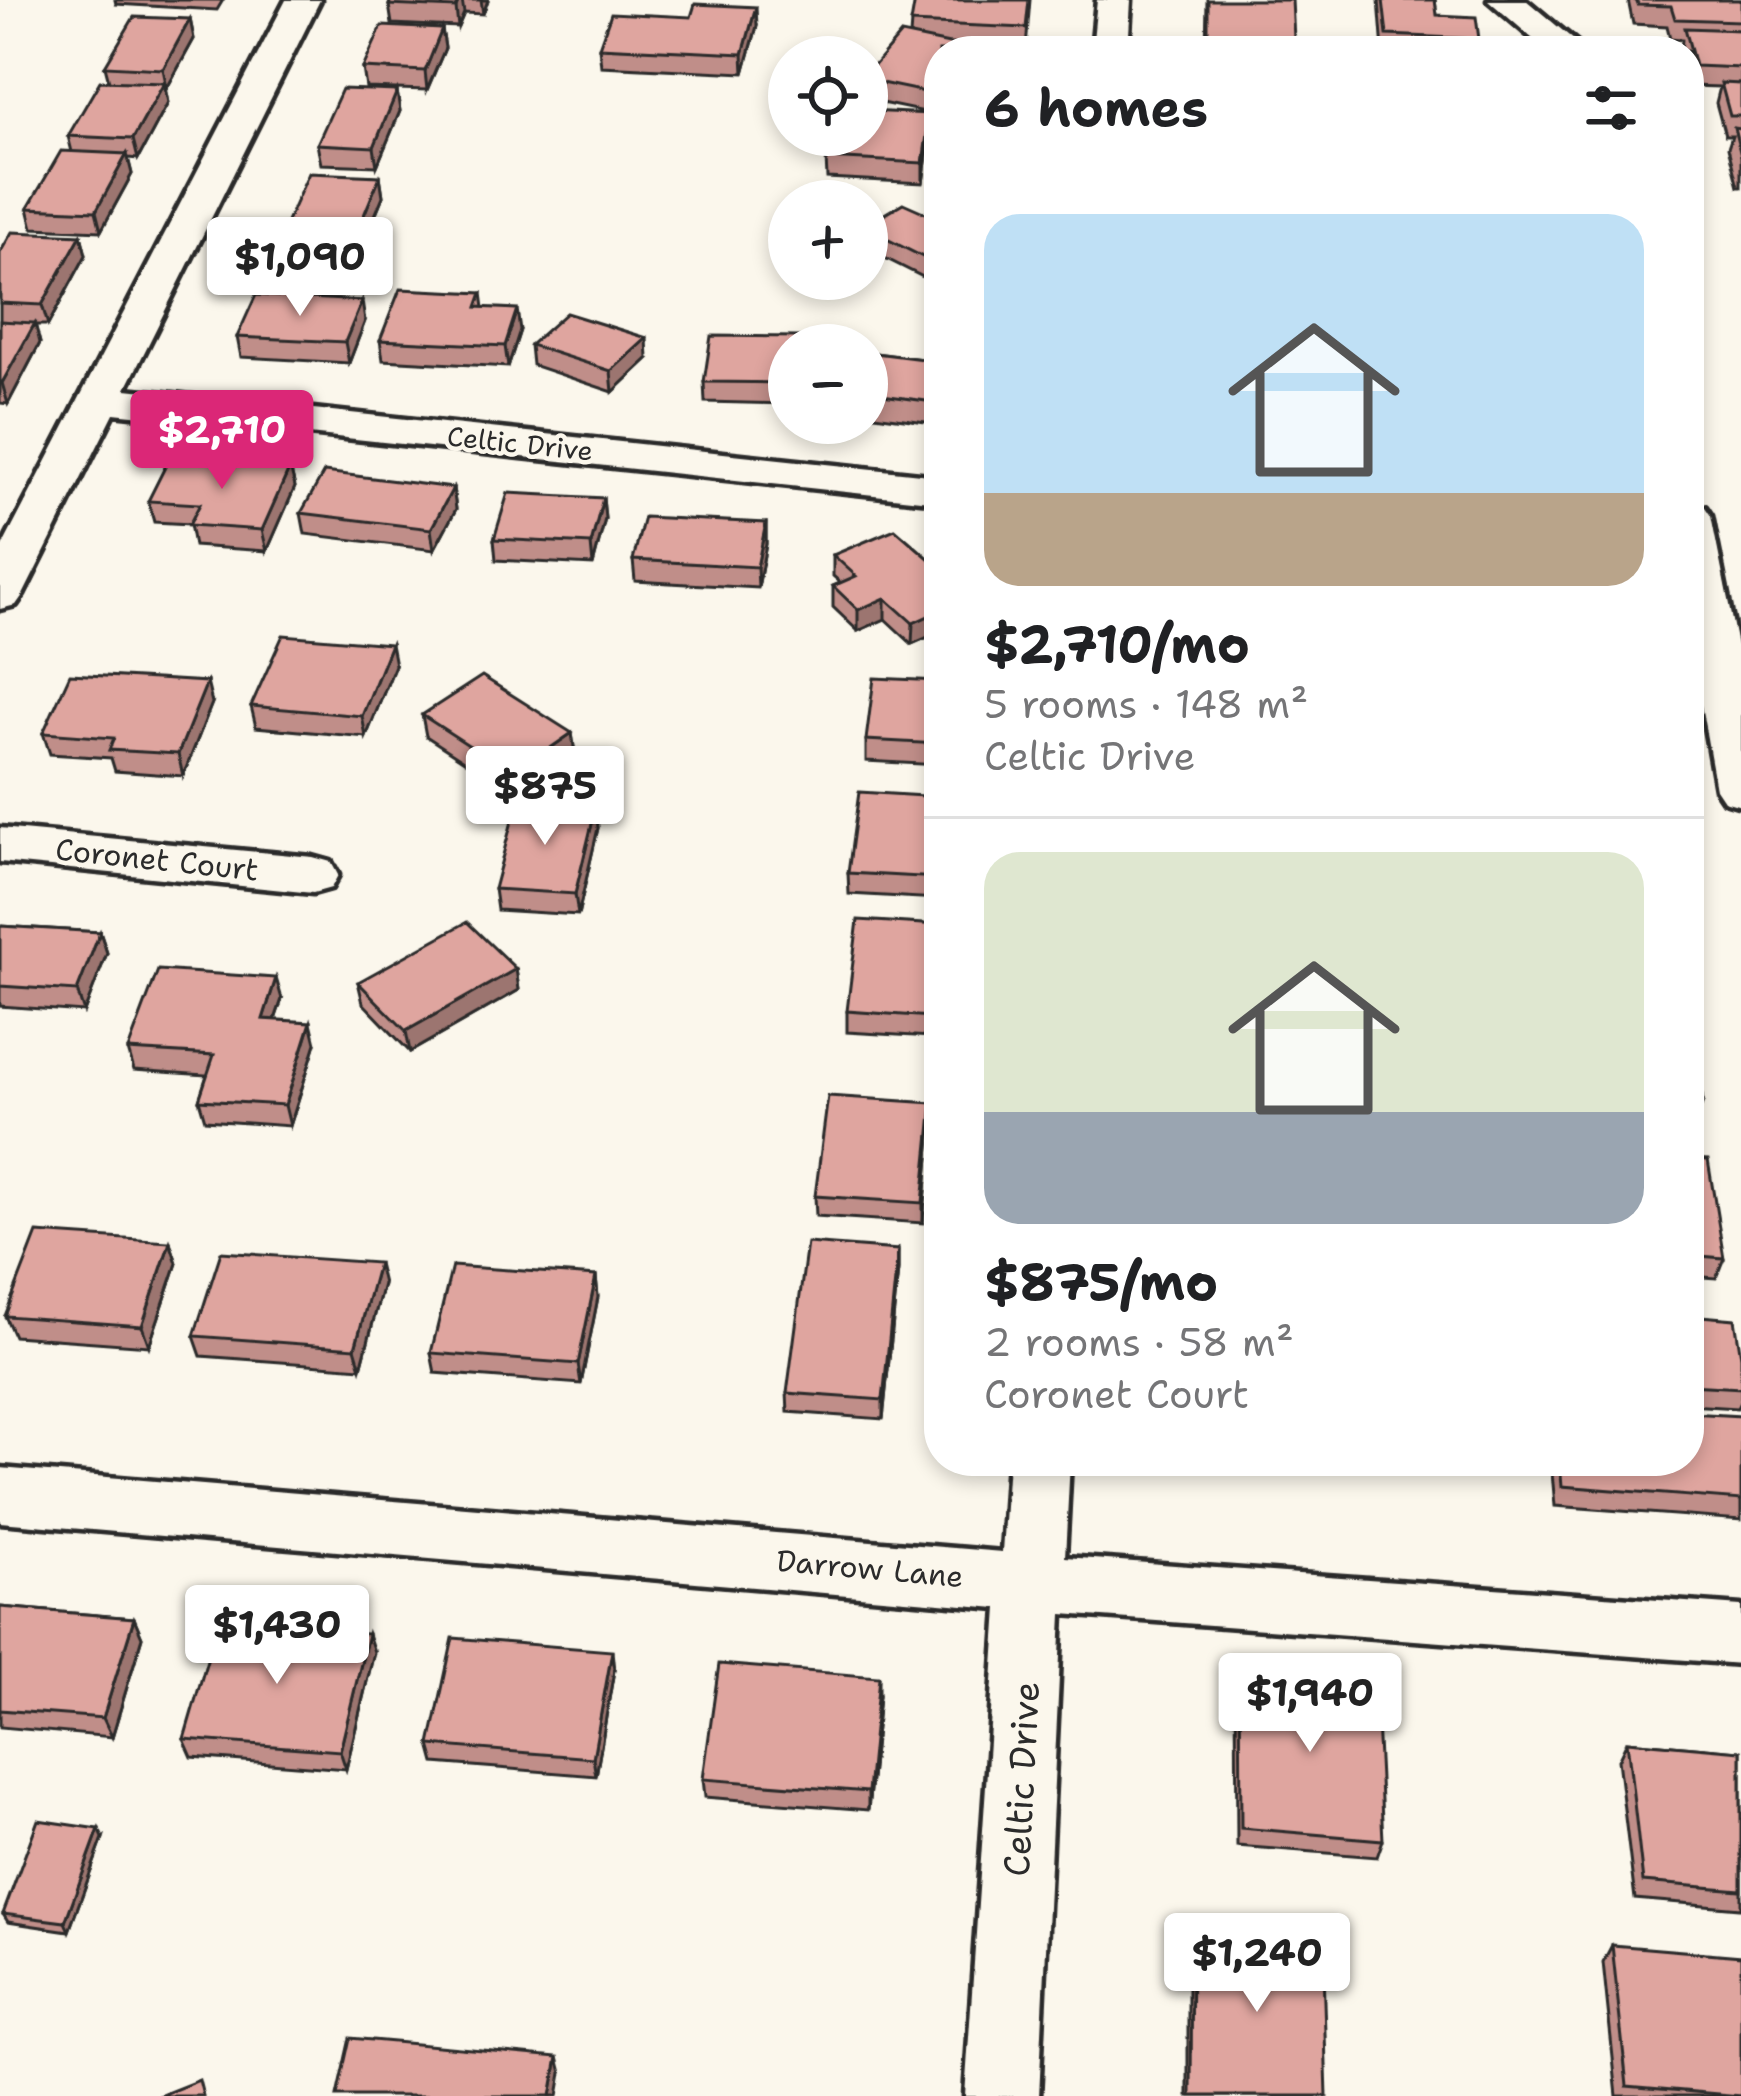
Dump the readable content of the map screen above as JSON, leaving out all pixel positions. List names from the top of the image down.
{
  "streets": {
    "street": ["Celtic Drive", "Coronet Court", "Darrow Lane"]
  },
  "crossings": [
    ["Celtic Drive", "Darrow Lane"]
  ],
  "page": {
    "map_buttons": ["+", "−"],
    "heading": "6 homes",
    "list": [
      {
        "name": "$2,710/mo",
        "note": "5 rooms · 148 m² · Celtic Drive"
      },
      {
        "name": "$875/mo",
        "note": "2 rooms · 58 m² · Coronet Court"
      }
    ],
    "price": [
      "$1,090",
      "$2,710",
      "$875",
      "$1,430",
      "$1,940",
      "$1,240"
    ]
  }
}
